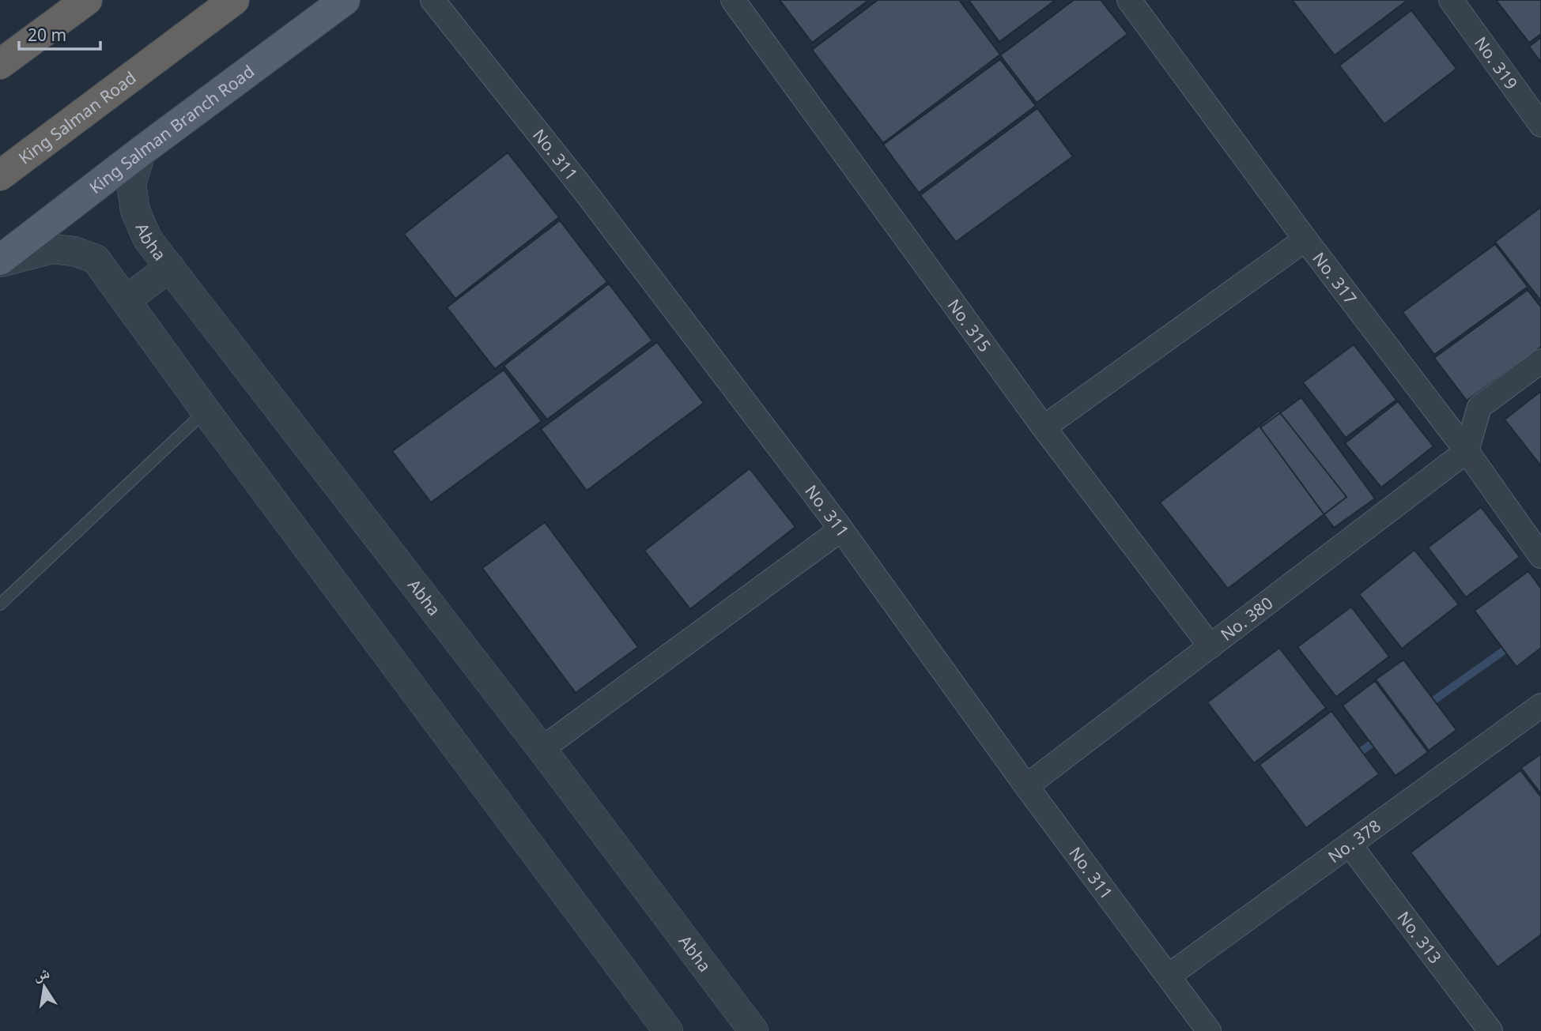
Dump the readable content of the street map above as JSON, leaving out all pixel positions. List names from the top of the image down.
{
  "streets": {
    "highway": ["King Salman Road"],
    "main road": ["King Salman Branch Road"],
    "street": [
      "No. 319",
      "No. 311",
      "Abha",
      "No. 317",
      "No. 315",
      "No. 380",
      "No. 378",
      "No. 313"
    ]
  },
  "crossings": [
    ["King Salman Branch Road", "Abha"],
    ["No. 311", "No. 380"],
    ["No. 311", "No. 378"],
    ["No. 317", "No. 380"],
    ["No. 315", "No. 380"],
    ["No. 378", "No. 313"]
  ],
  "scale_bar": "20 m",
  "north": "top"
}
